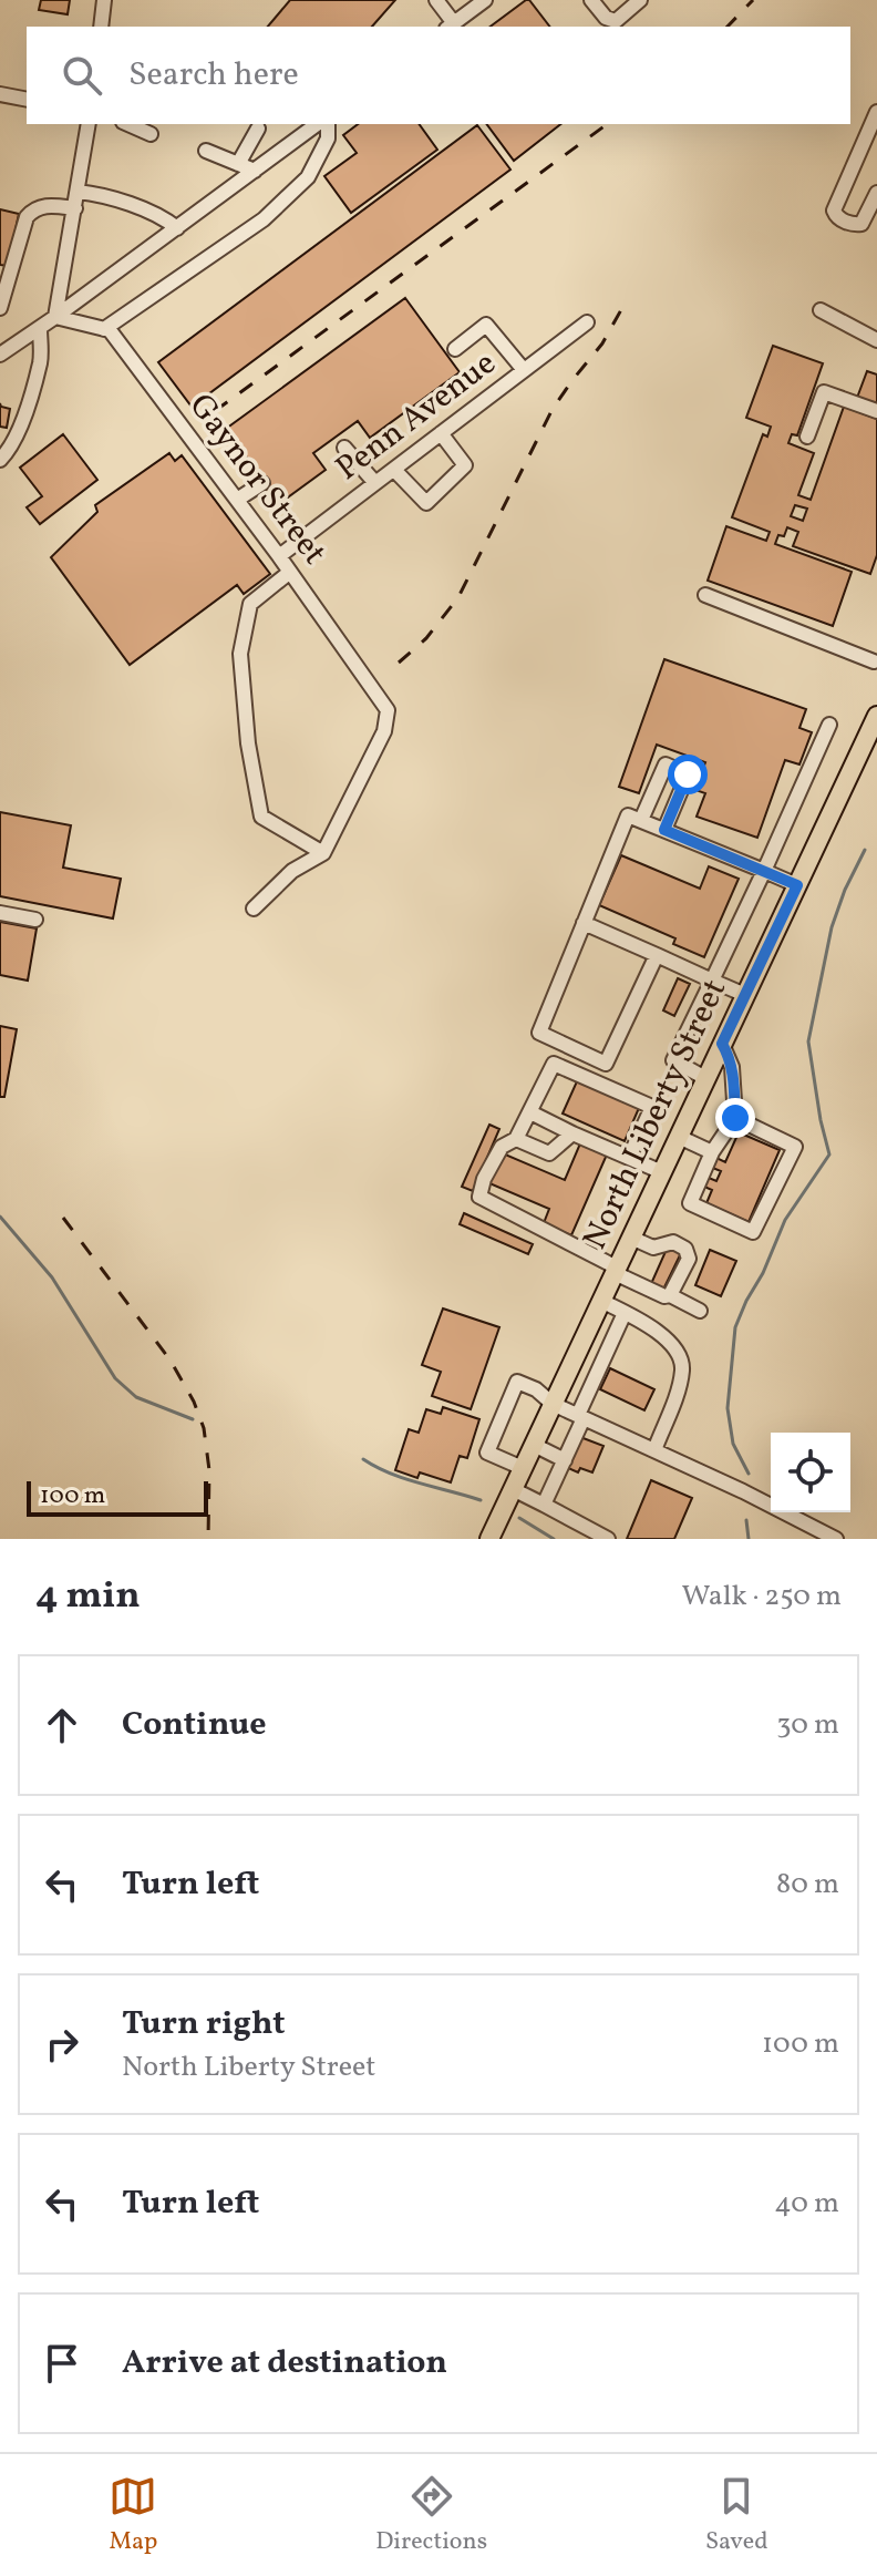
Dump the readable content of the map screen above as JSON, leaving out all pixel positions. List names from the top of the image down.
{
  "streets": {
    "main road": ["North Liberty Street"],
    "street": ["Penn Avenue", "Gaynor Street"]
  },
  "crossings": [
    ["Penn Avenue", "Gaynor Street"]
  ],
  "scale_bar": "100 m",
  "page": {
    "search": "Search here",
    "scale": "100 m",
    "heading": ["4 min", "Walk · 250 m"],
    "list": [
      ["Continue", "30 m"],
      ["Turn left", "80 m"],
      ["Turn right", "North Liberty Street", "100 m"],
      ["Turn left", "40 m"],
      "Arrive at destination"
    ],
    "nav": ["Map", "Directions", "Saved"]
  }
}
